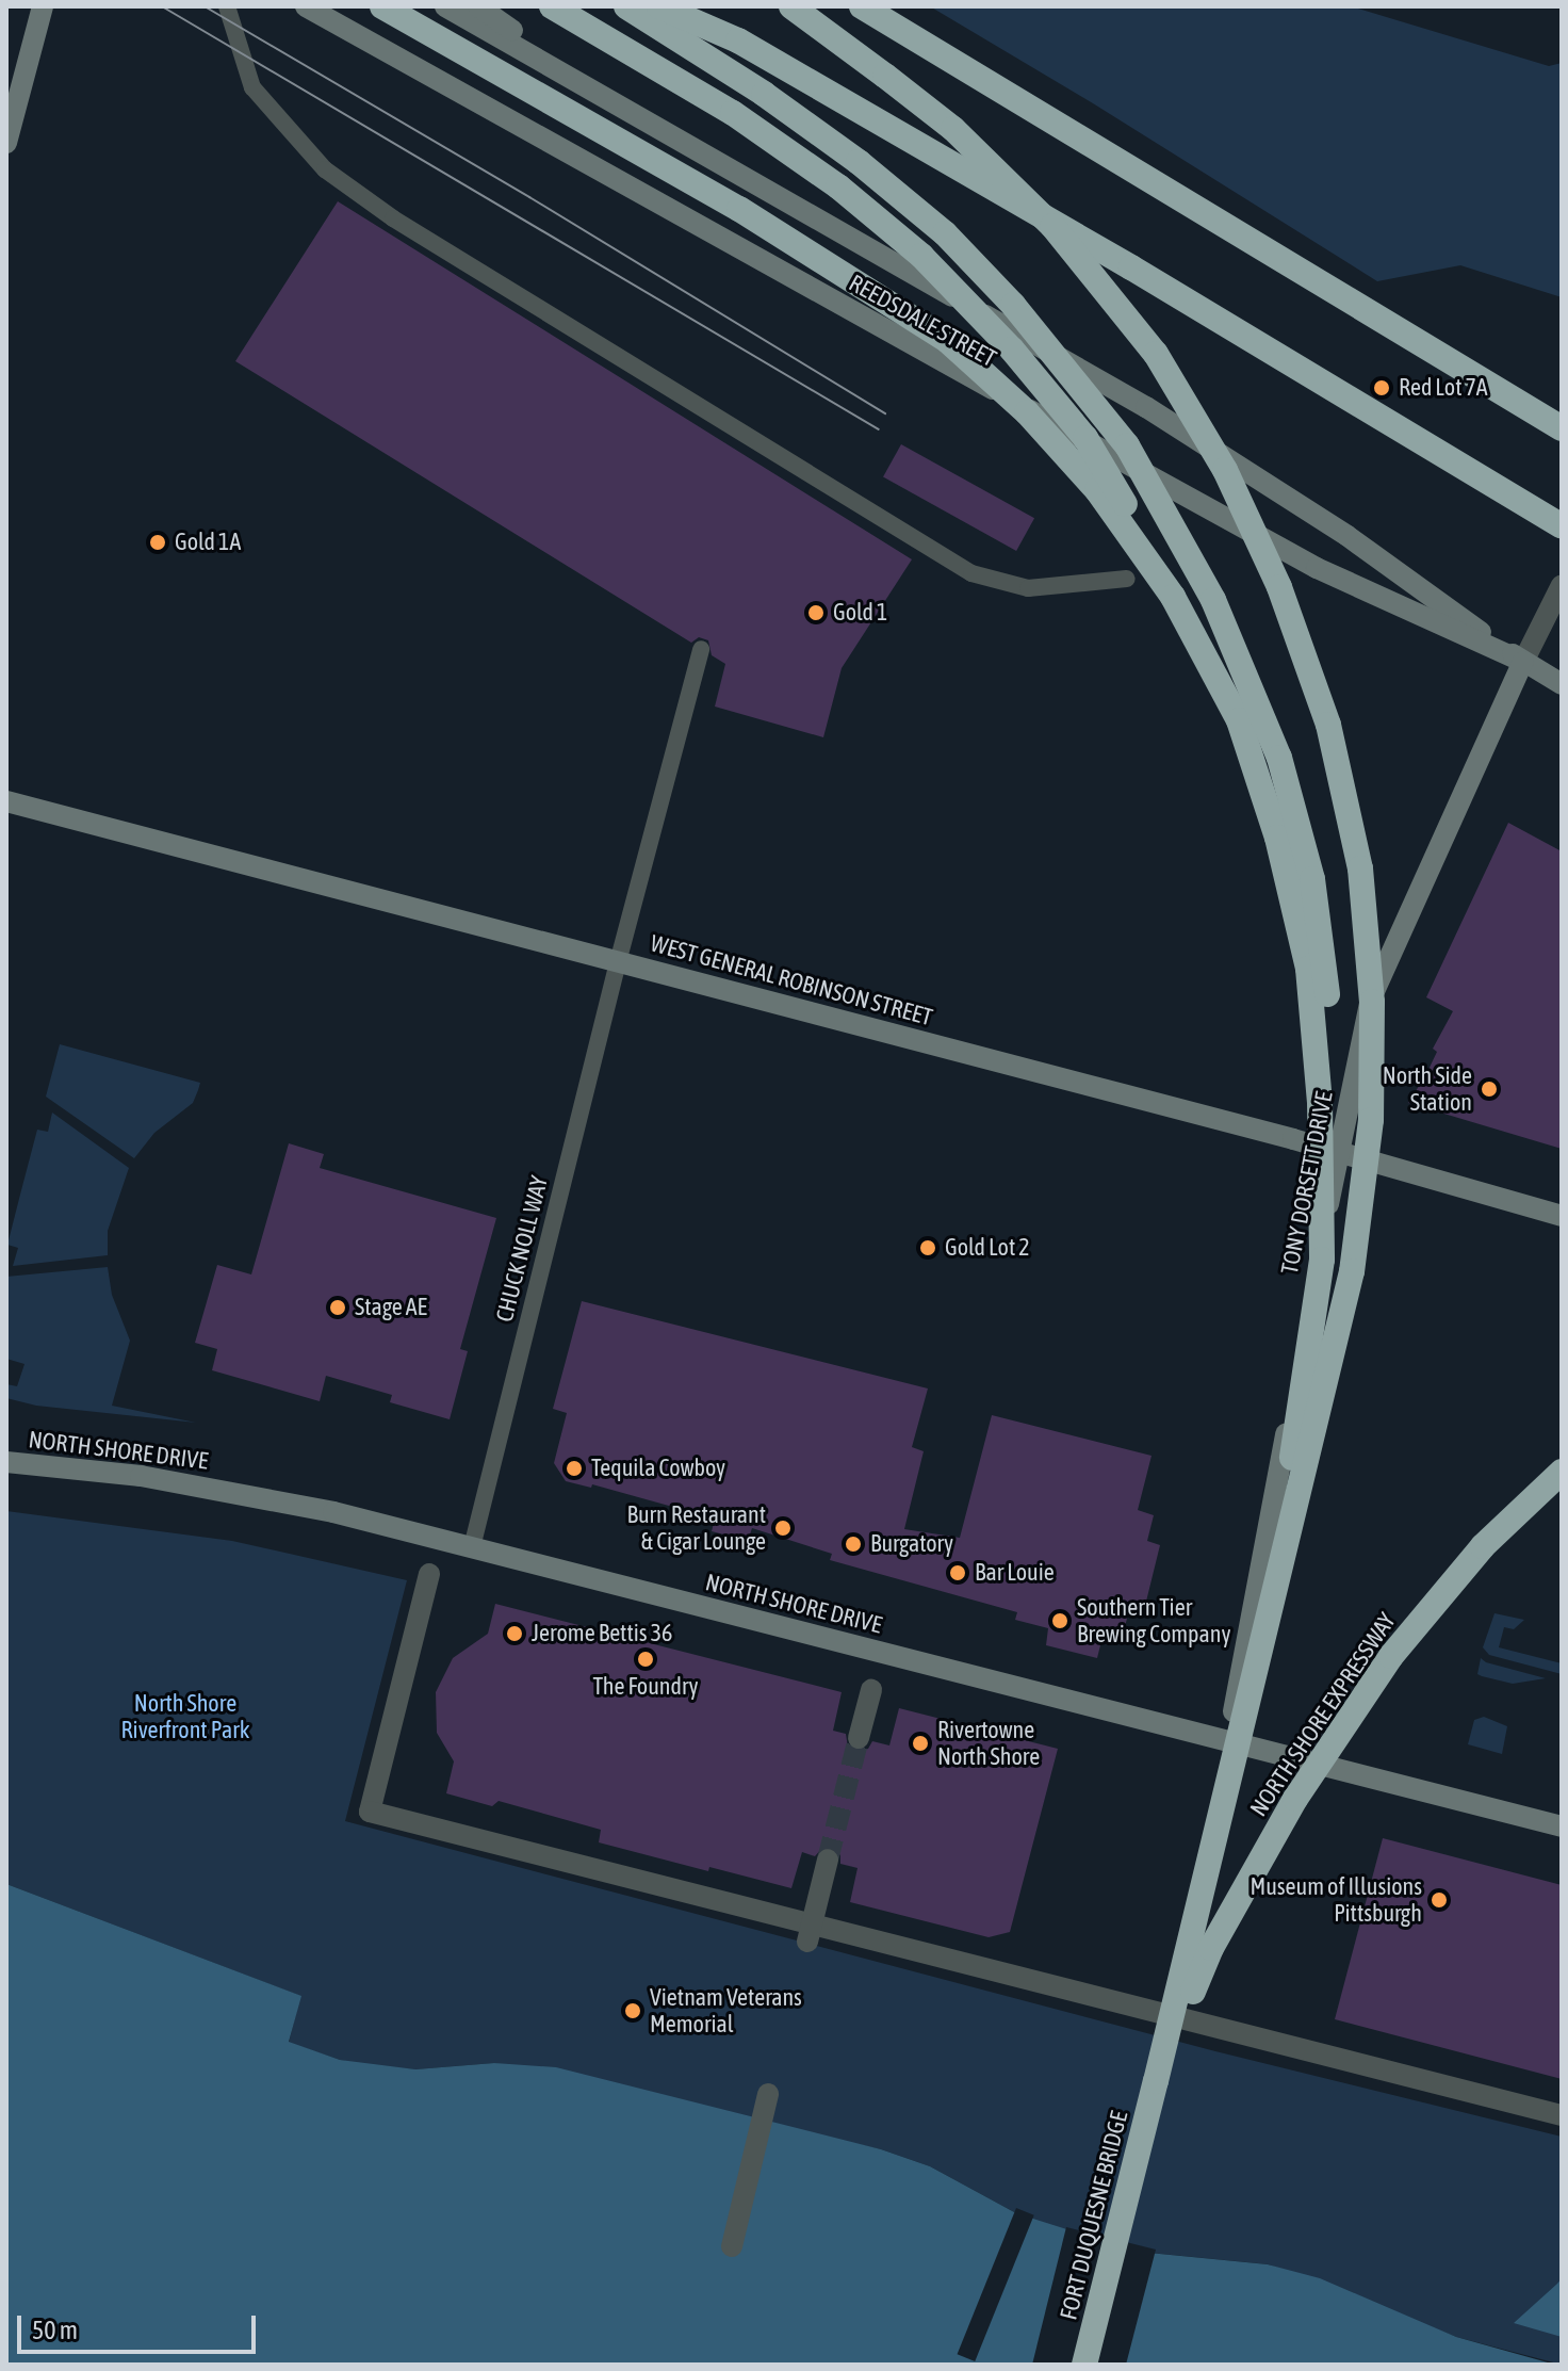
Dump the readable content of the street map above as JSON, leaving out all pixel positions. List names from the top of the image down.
{
  "streets": {
    "highway": ["NORTH SHORE EXPRESSWAY", "FORT DUQUESNE BRIDGE"],
    "main road": [
      "REEDSDALE STREET",
      "WEST GENERAL ROBINSON STREET",
      "TONY DORSETT DRIVE",
      "NORTH SHORE DRIVE"
    ],
    "lane": ["CHUCK NOLL WAY"]
  },
  "crossings": [
    ["REEDSDALE STREET", "TONY DORSETT DRIVE"],
    ["WEST GENERAL ROBINSON STREET", "TONY DORSETT DRIVE"],
    ["WEST GENERAL ROBINSON STREET", "CHUCK NOLL WAY"],
    ["TONY DORSETT DRIVE", "NORTH SHORE DRIVE"],
    ["CHUCK NOLL WAY", "NORTH SHORE DRIVE"],
    ["NORTH SHORE EXPRESSWAY", "FORT DUQUESNE BRIDGE"]
  ],
  "parks": ["North Shore Riverfront Park"],
  "places": [
    "Red Lot 7A",
    "Gold 1A",
    "Gold 1",
    "North Side Station",
    "Gold Lot 2",
    "Stage AE",
    "Tequila Cowboy",
    "Burn Restaurant & Cigar Lounge",
    "Burgatory",
    "Bar Louie",
    "Southern Tier Brewing Company",
    "Jerome Bettis 36",
    "The Foundry",
    "Rivertowne North Shore",
    "Museum of Illusions Pittsburgh",
    "Vietnam Veterans Memorial"
  ],
  "scale_bar": "50 m"
}
